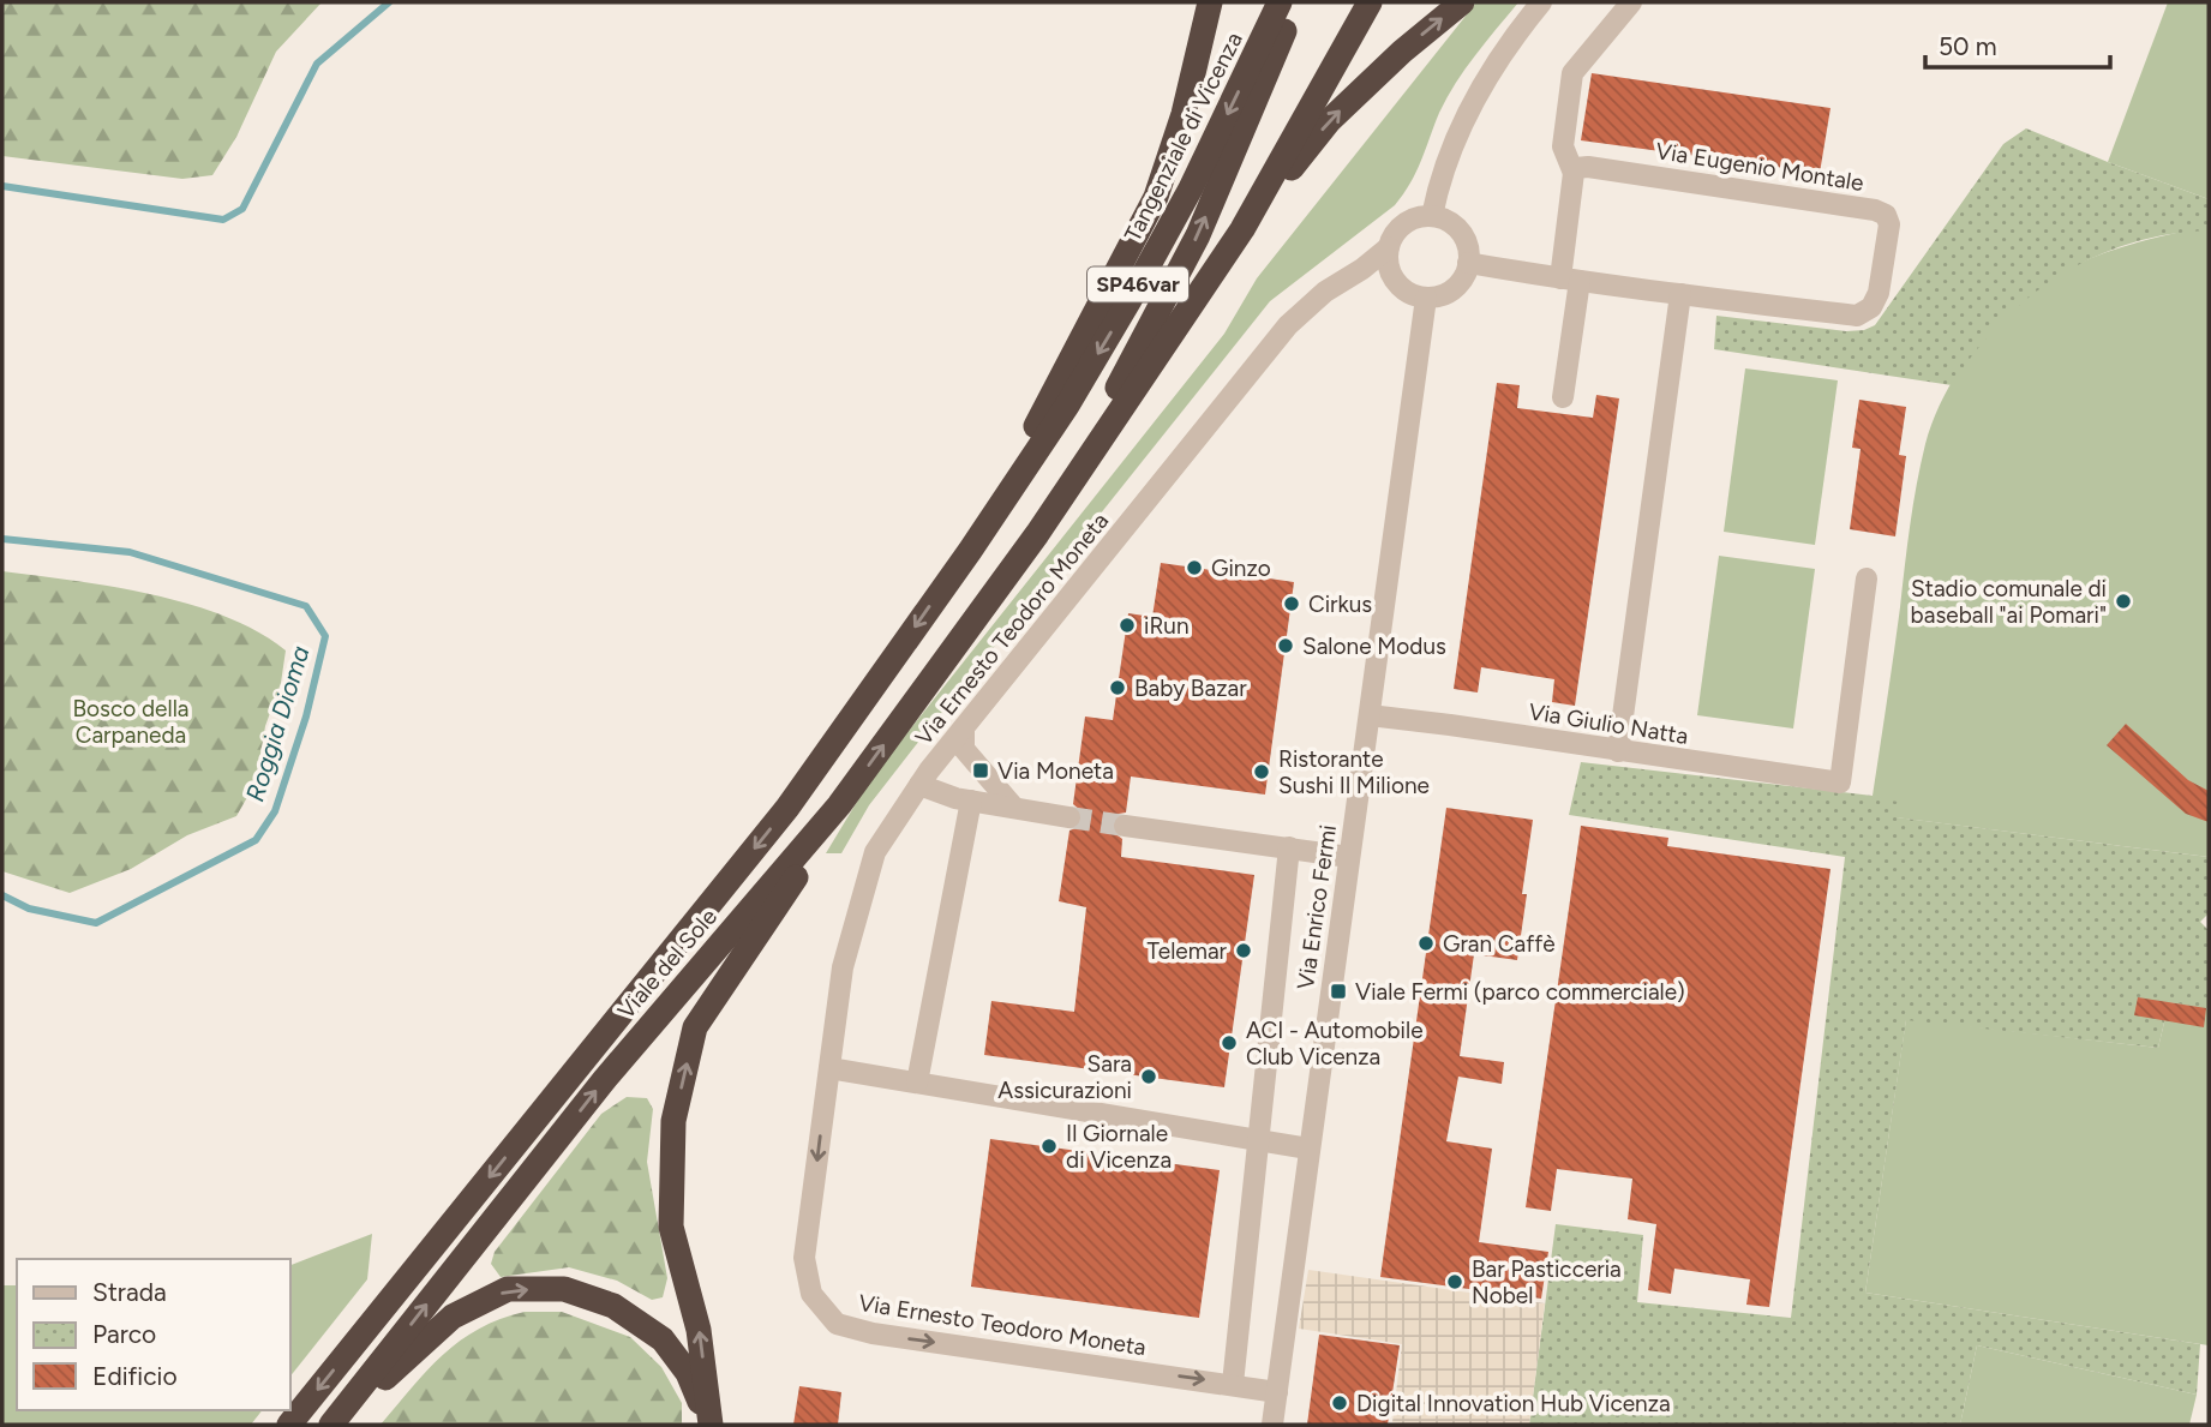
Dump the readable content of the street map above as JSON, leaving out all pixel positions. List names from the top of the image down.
{
  "streets": {
    "highway": ["Tangenziale di Vicenza", "SP46var", "Viale del Sole"],
    "street": [
      "Via Eugenio Montale",
      "Via Ernesto Teodoro Moneta",
      "Via Giulio Natta",
      "Via Enrico Fermi"
    ]
  },
  "crossings": [
    ["Tangenziale di Vicenza", "Viale del Sole"],
    ["Via Eugenio Montale", "Via Ernesto Teodoro Moneta"],
    ["Via Eugenio Montale", "Via Enrico Fermi"],
    ["Via Ernesto Teodoro Moneta", "Via Enrico Fermi"],
    ["Via Giulio Natta", "Via Enrico Fermi"]
  ],
  "water": ["Roggia Dioma"],
  "parks": ["Bosco della Carpaneda"],
  "places": {
    "other": [
      "Ginzo",
      "Stadio comunale di baseball \"ai Pomari\"",
      "Cirkus",
      "iRun",
      "Salone Modus",
      "Baby Bazar",
      "Ristorante Sushi Il Milione",
      "Gran Caffè",
      "Telemar",
      "ACI - Automobile Club Vicenza",
      "Sara Assicurazioni",
      "Il Giornale di Vicenza",
      "Bar Pasticceria Nobel",
      "Digital Innovation Hub Vicenza"
    ],
    "transit": ["Via Moneta", "Viale Fermi (parco commerciale)"]
  },
  "legend": ["Strada", "Parco", "Edificio"],
  "scale_bar": "50 m"
}
